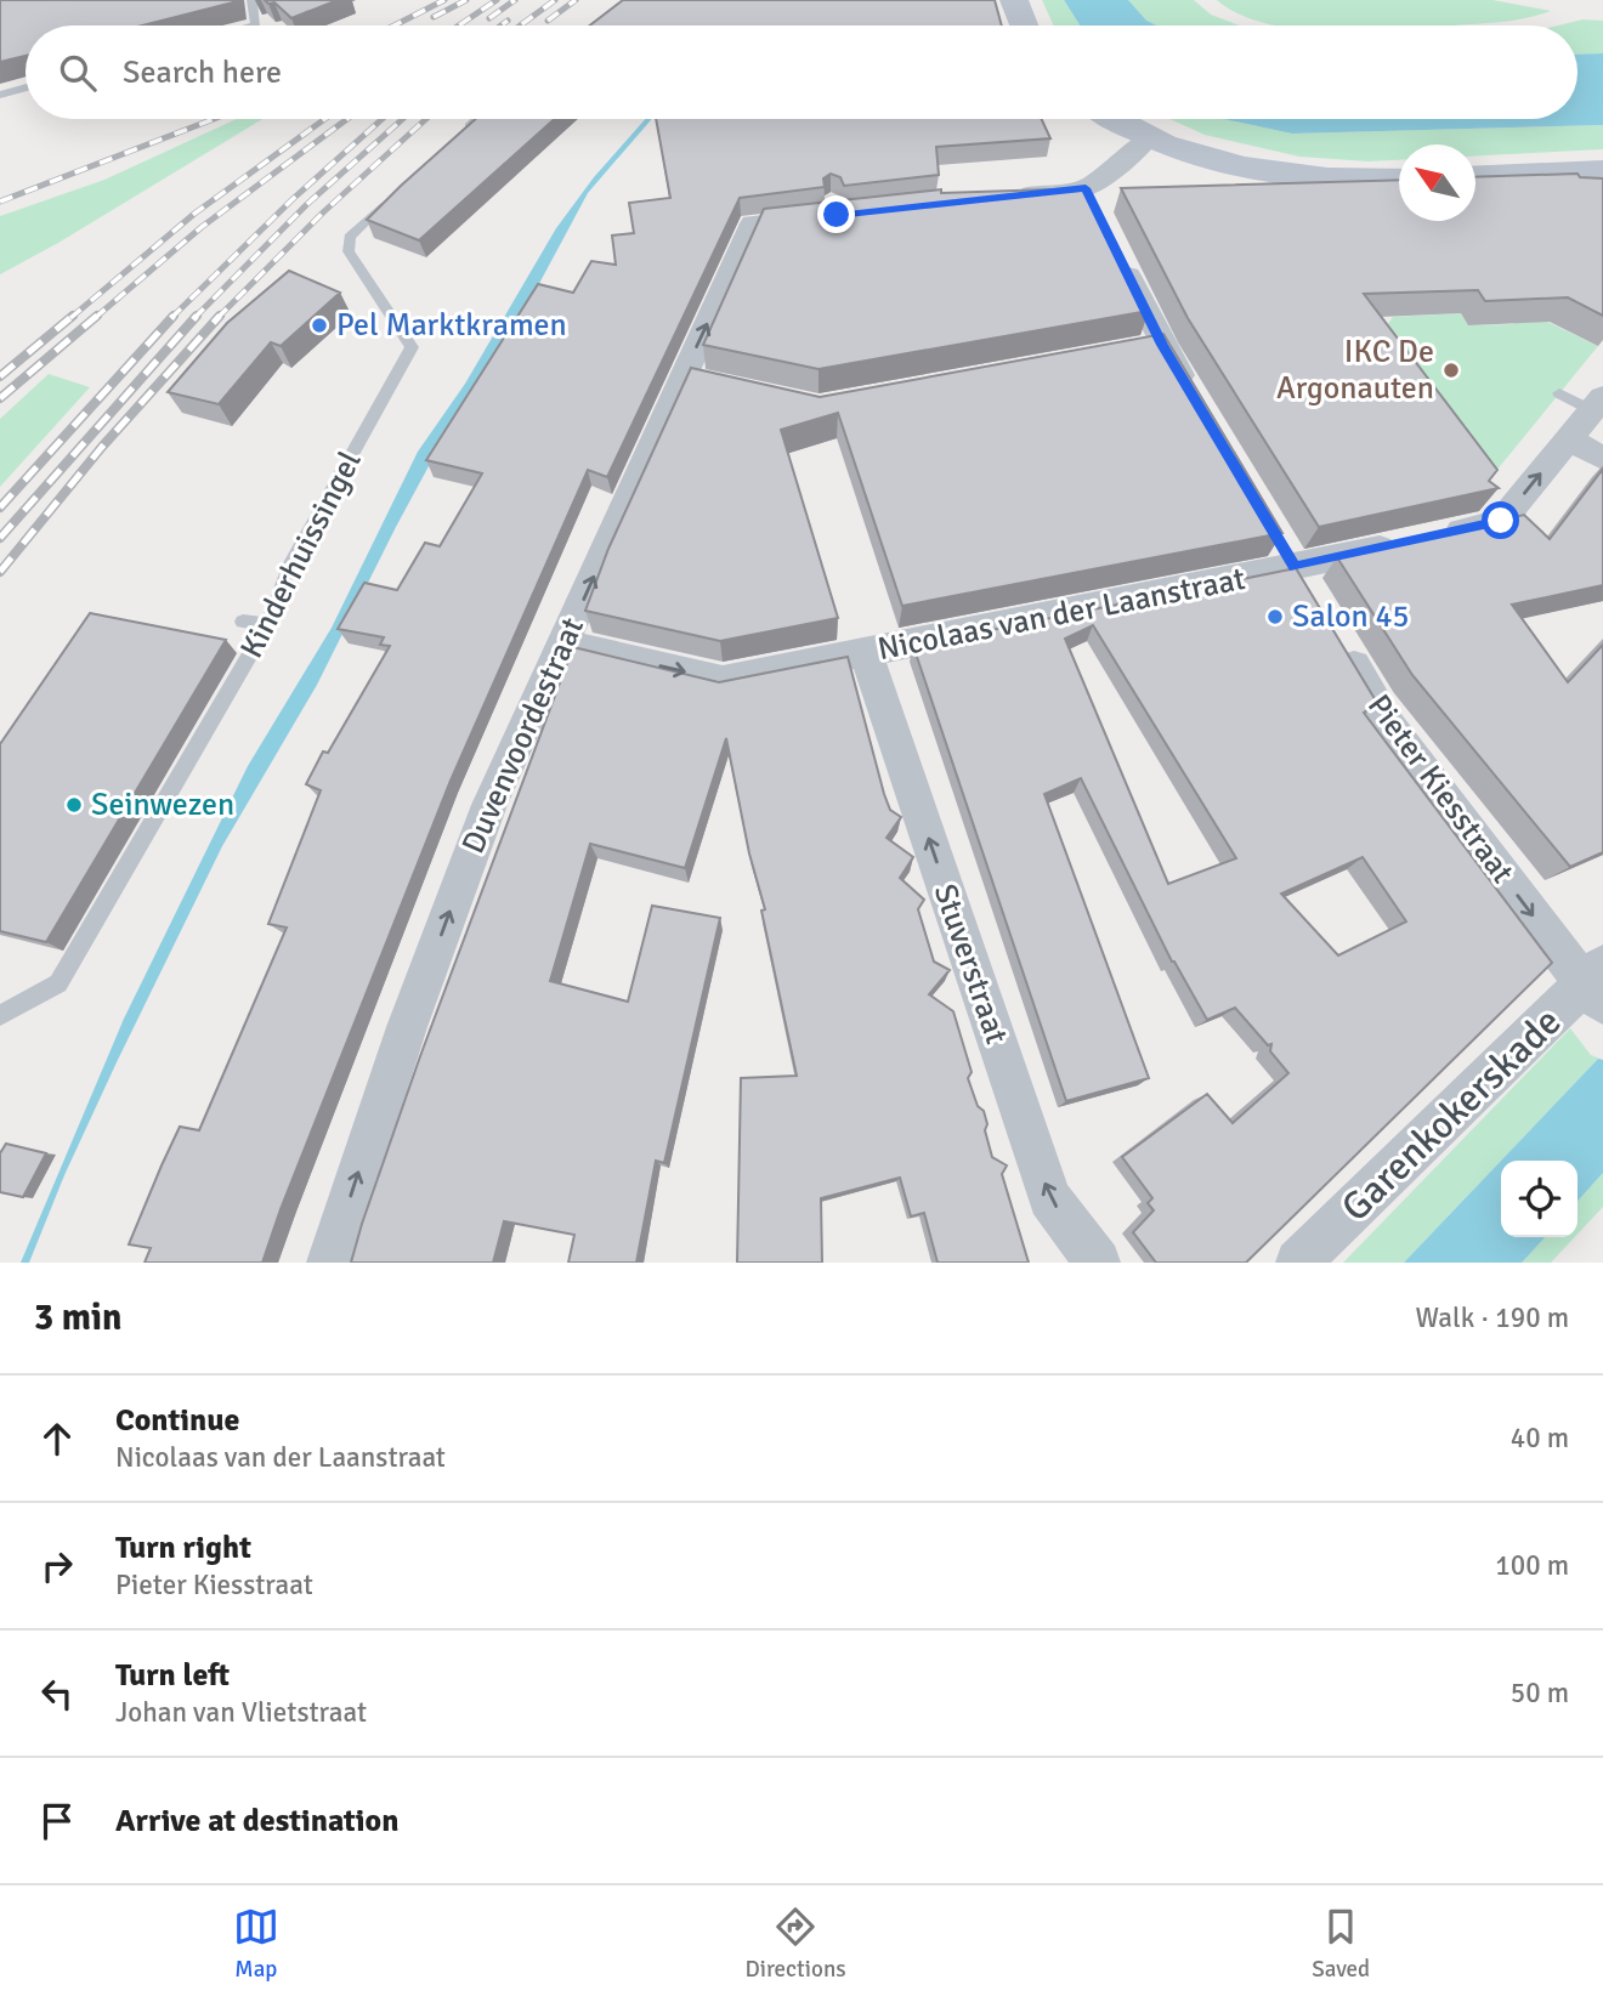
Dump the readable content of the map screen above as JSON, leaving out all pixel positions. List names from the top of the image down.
{
  "streets": {
    "street": [
      "Nicolaas van der Laanstraat",
      "Duvenvoordestraat",
      "Pieter Kiesstraat",
      "Stuverstraat",
      "Garenkokerskade"
    ],
    "lane": ["Kinderhuissingel"]
  },
  "crossings": [
    ["Nicolaas van der Laanstraat", "Duvenvoordestraat"],
    ["Nicolaas van der Laanstraat", "Stuverstraat"],
    ["Pieter Kiesstraat", "Garenkokerskade"]
  ],
  "one_way": [
    "Nicolaas van der Laanstraat",
    "Duvenvoordestraat",
    "Pieter Kiesstraat",
    "Stuverstraat"
  ],
  "places": [
    "Pel Marktkramen",
    "IKC De Argonauten",
    "Salon 45",
    "Seinwezen"
  ],
  "north": "top left",
  "page": {
    "search": "Search here",
    "heading": ["3 min", "Walk · 190 m"],
    "list": [
      ["Continue", "Nicolaas van der Laanstraat", "40 m"],
      ["Turn right", "Pieter Kiesstraat", "100 m"],
      ["Turn left", "Johan van Vlietstraat", "50 m"],
      "Arrive at destination"
    ],
    "nav": ["Map", "Directions", "Saved"]
  }
}
